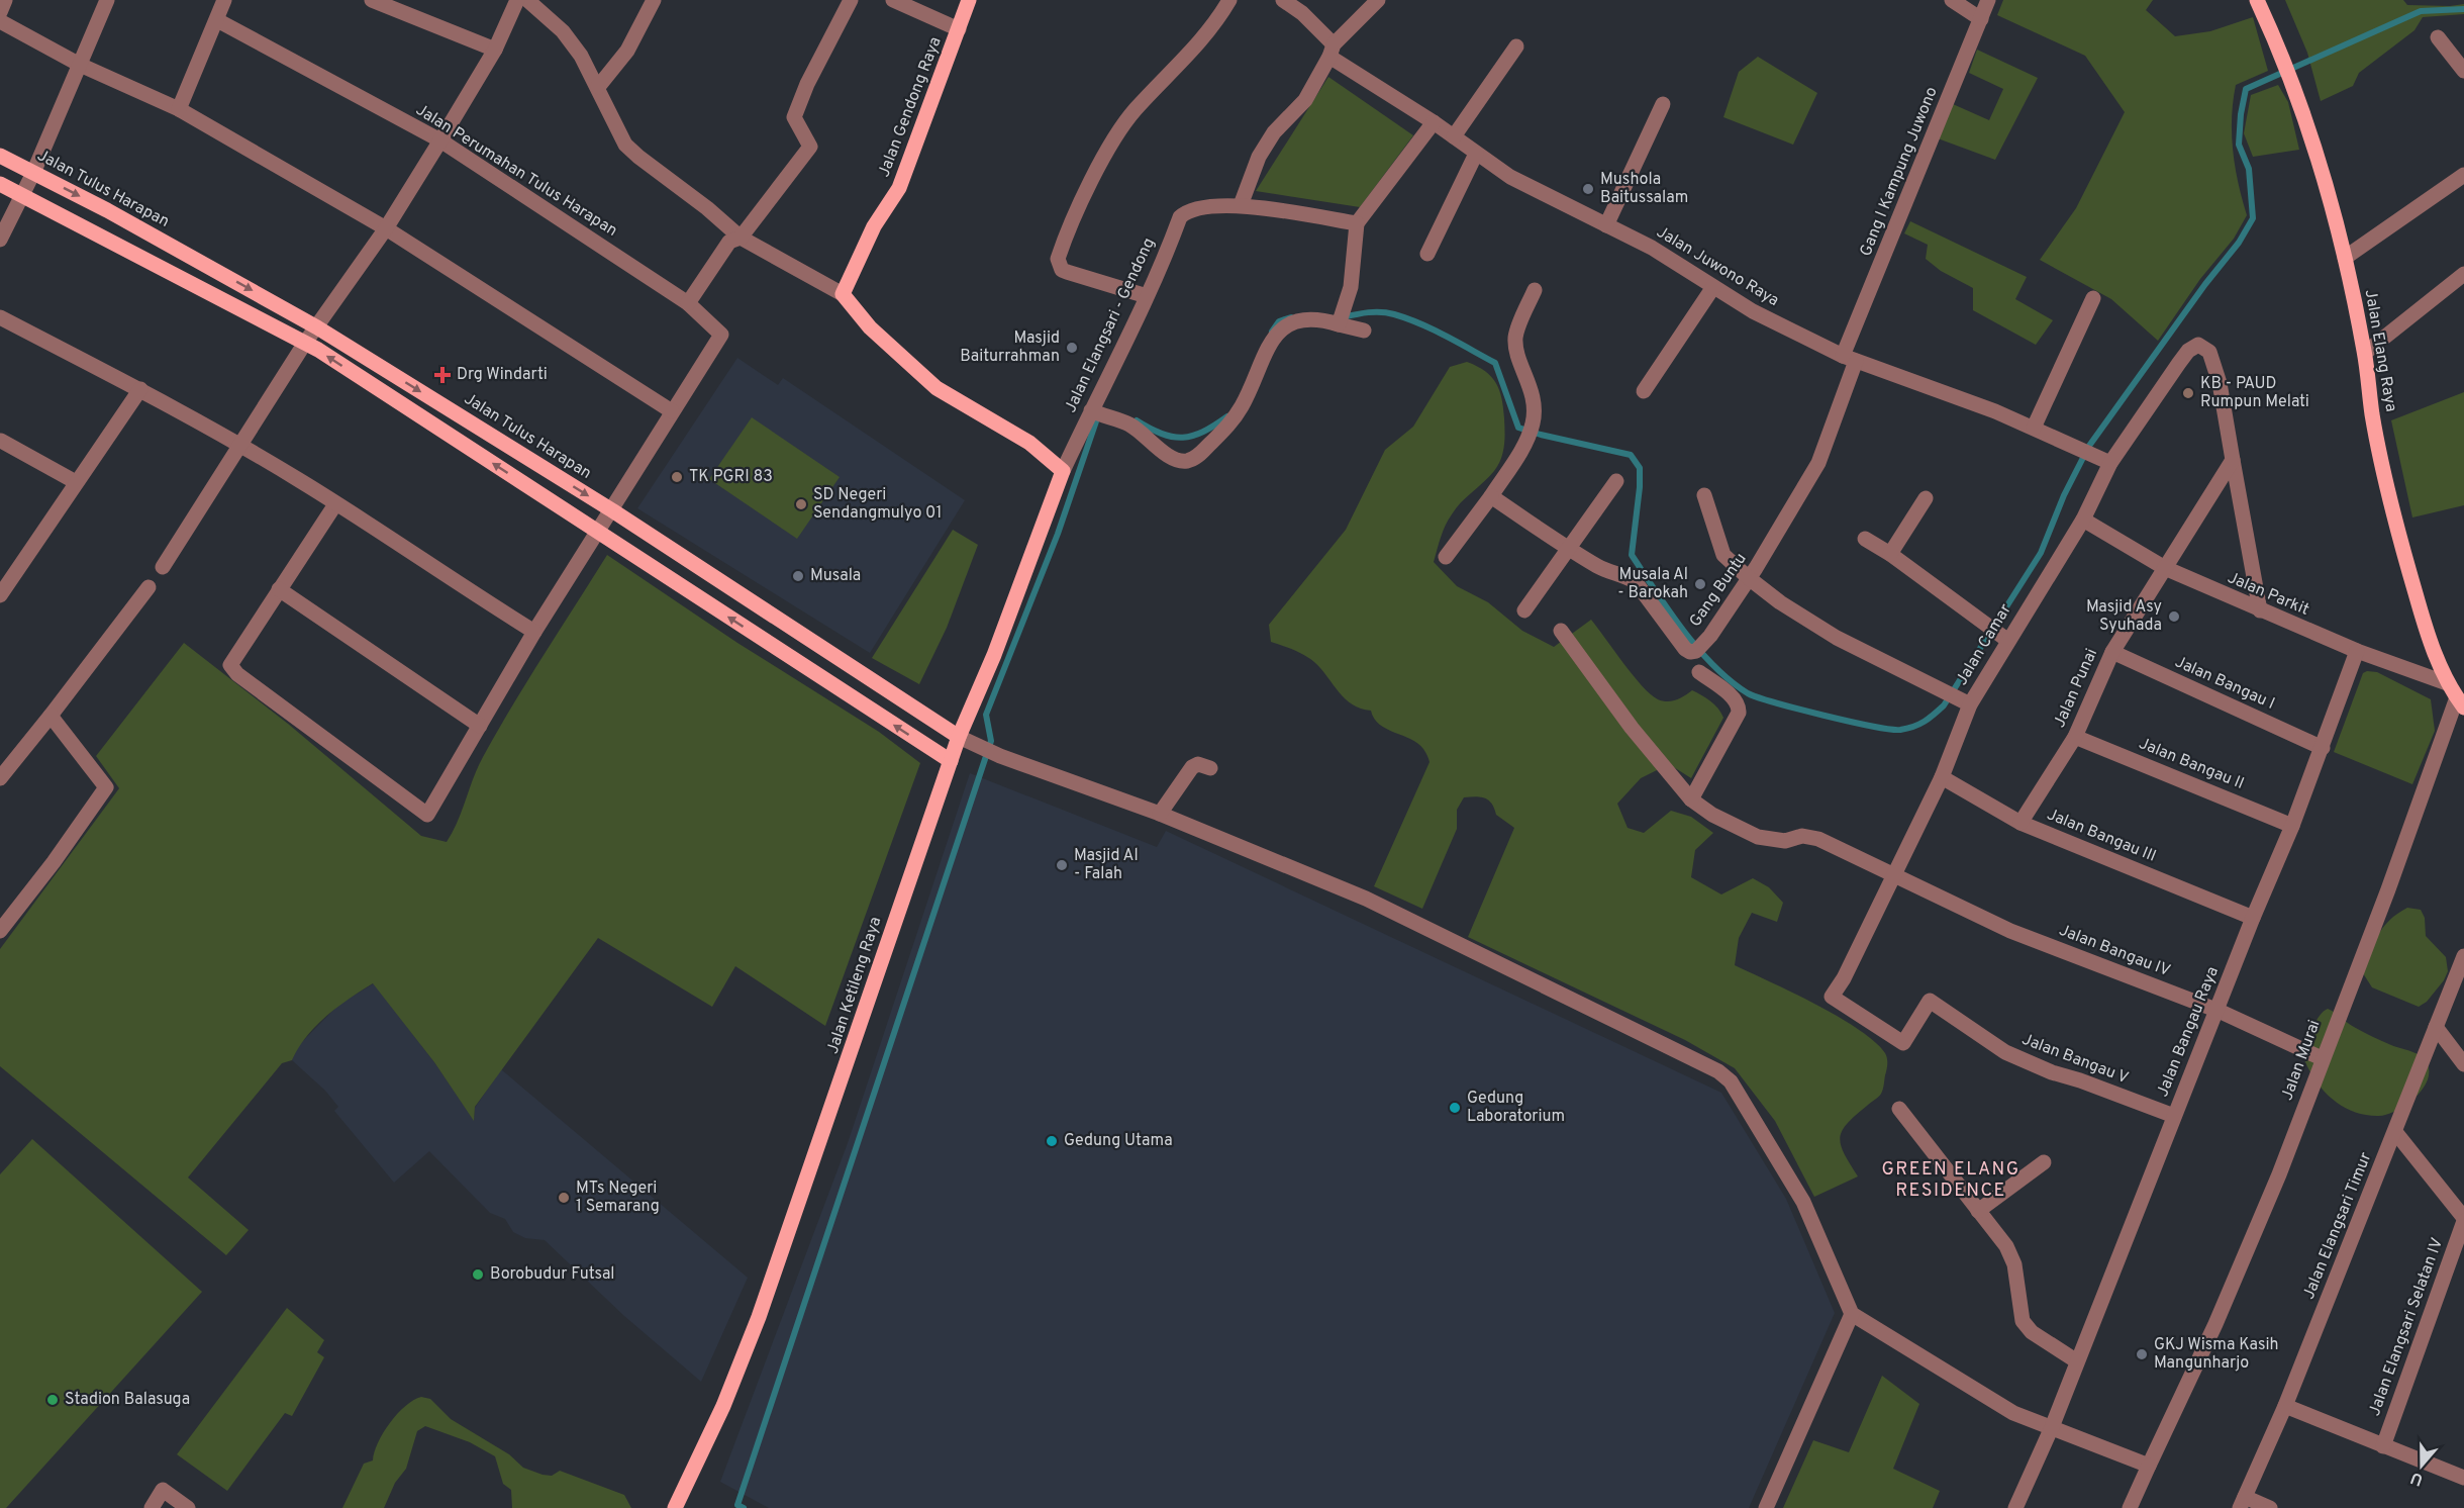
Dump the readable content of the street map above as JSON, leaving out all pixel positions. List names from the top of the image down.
{
  "streets": {
    "main road": [
      "Jalan Gendong Raya",
      "Jalan Tulus Harapan",
      "Jalan Elang Raya",
      "Jalan Ketileng Raya"
    ],
    "street": [
      "Jalan Perumahan Tulus Harapan",
      "Gang I Kampung Juwono",
      "Jalan Juwono Raya",
      "Jalan Elangsari - Gendong",
      "Gang Buntu",
      "Jalan Parkit",
      "Jalan Camar",
      "Jalan Bangau I",
      "Jalan Punai",
      "Jalan Bangau II",
      "Jalan Bangau III",
      "Jalan Bangau IV",
      "Jalan Bangau Raya",
      "Jalan Bangau V",
      "Jalan Murai",
      "Jalan Elangsari Timur",
      "Jalan Elangsari Selatan IV"
    ]
  },
  "crossings": [
    ["Gang I Kampung Juwono", "Jalan Juwono Raya"],
    ["Gang I Kampung Juwono", "Gang Buntu"],
    ["Jalan Tulus Harapan", "Jalan Ketileng Raya"],
    ["Jalan Juwono Raya", "Gang Buntu"],
    ["Jalan Juwono Raya", "Jalan Camar"],
    ["Jalan Elangsari - Gendong", "Jalan Ketileng Raya"],
    ["Jalan Elang Raya", "Jalan Parkit"],
    ["Jalan Elang Raya", "Jalan Murai"],
    ["Jalan Parkit", "Jalan Camar"],
    ["Jalan Parkit", "Jalan Punai"],
    ["Jalan Parkit", "Jalan Bangau Raya"],
    ["Jalan Camar", "Jalan Punai"],
    ["Jalan Camar", "Jalan Bangau III"],
    ["Jalan Camar", "Jalan Bangau IV"],
    ["Jalan Camar", "Jalan Bangau V"],
    ["Jalan Bangau I", "Jalan Punai"],
    ["Jalan Bangau I", "Jalan Bangau Raya"],
    ["Jalan Punai", "Jalan Bangau II"],
    ["Jalan Punai", "Jalan Bangau III"],
    ["Jalan Bangau II", "Jalan Bangau Raya"],
    ["Jalan Bangau III", "Jalan Bangau Raya"],
    ["Jalan Bangau IV", "Jalan Bangau Raya"],
    ["Jalan Bangau IV", "Jalan Murai"],
    ["Jalan Bangau Raya", "Jalan Bangau V"]
  ],
  "districts": ["GREEN ELANG RESIDENCE"],
  "places": {
    "other": [
      "Mushola Baitussalam",
      "Masjid Baiturrahman",
      "KB - PAUD Rumpun Melati",
      "TK PGRI 83",
      "SD Negeri Sendangmulyo 01",
      "Musala",
      "Musala Al - Barokah",
      "Masjid Asy Syuhada",
      "Masjid Al - Falah",
      "Gedung Laboratorium",
      "Gedung Utama",
      "MTs Negeri 1 Semarang",
      "Borobudur Futsal",
      "GKJ Wisma Kasih Mangunharjo",
      "Stadion Balasuga"
    ],
    "health": ["Drg Windarti"]
  },
  "north": "bottom"
}
